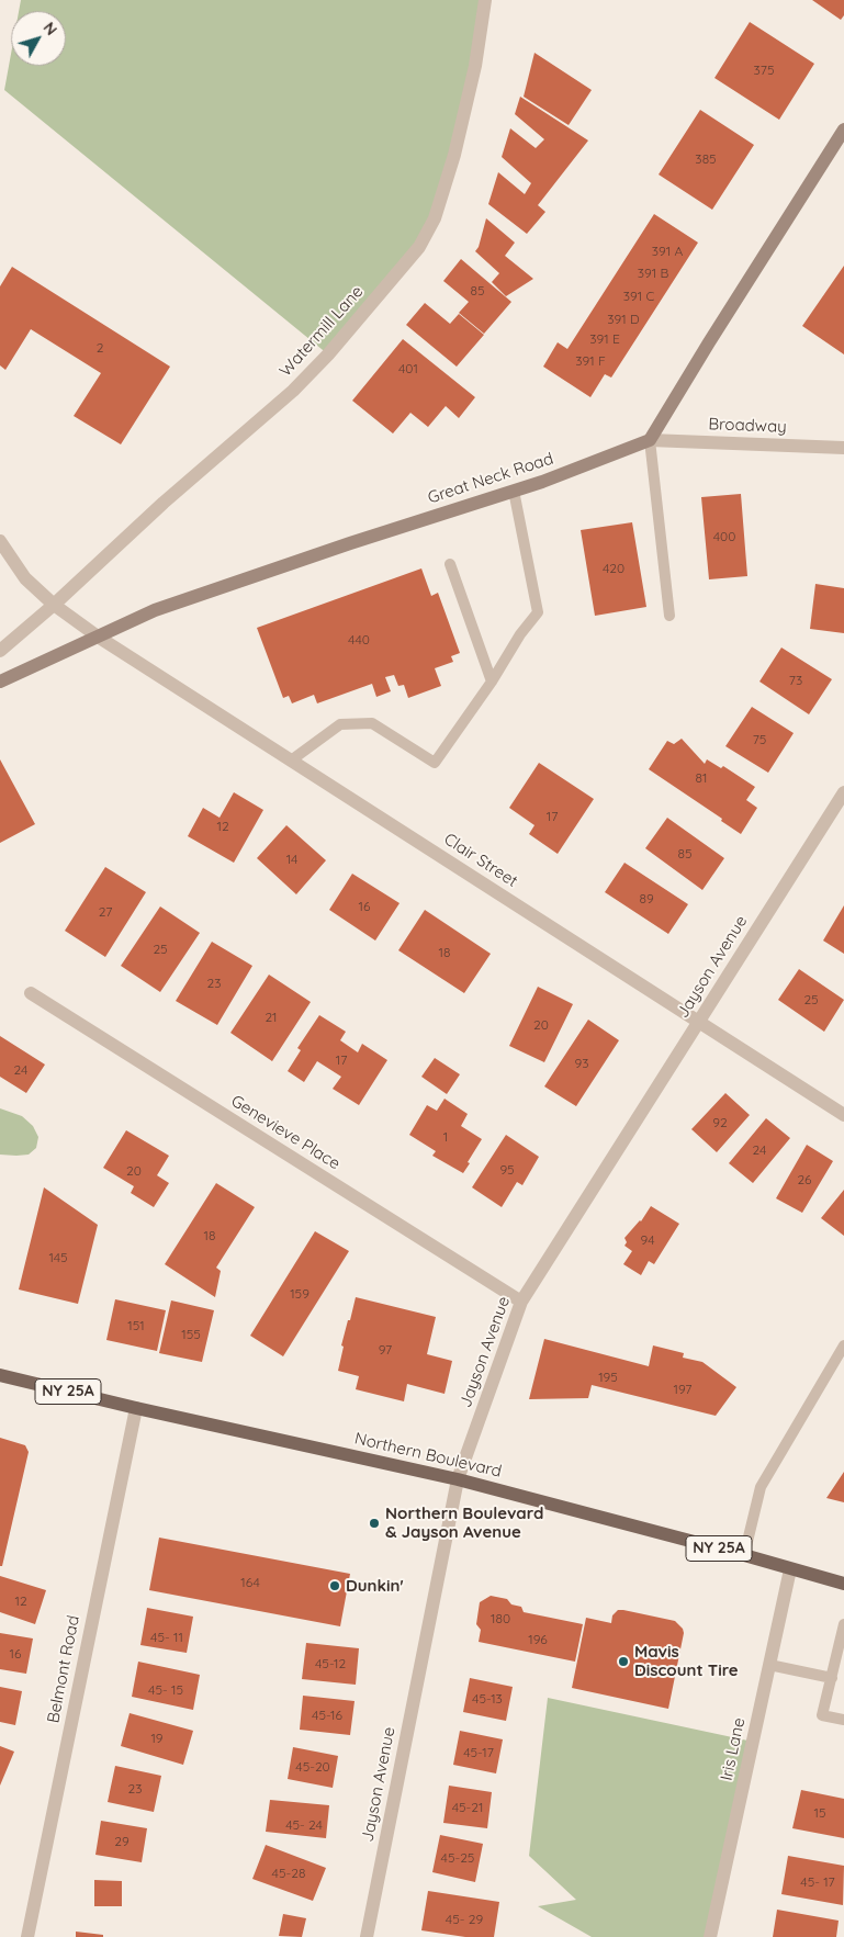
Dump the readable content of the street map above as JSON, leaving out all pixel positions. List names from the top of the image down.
{
  "streets": {
    "main road": ["Great Neck Road", "NY 25A", "Northern Boulevard"],
    "street": [
      "Watermill Lane",
      "Broadway",
      "Clair Street",
      "Jayson Avenue",
      "Genevieve Place",
      "Belmont Road",
      "Iris Lane"
    ]
  },
  "crossings": [
    ["Watermill Lane", "Clair Street"],
    ["Broadway", "Great Neck Road"],
    ["Great Neck Road", "Clair Street"],
    ["Clair Street", "Jayson Avenue"],
    ["Jayson Avenue", "Genevieve Place"],
    ["Jayson Avenue", "Northern Boulevard"],
    ["Northern Boulevard", "Belmont Road"],
    ["Northern Boulevard", "Iris Lane"]
  ],
  "places": ["Northern Boulevard & Jayson Avenue", "Dunkin'", "Mavis Discount Tire"],
  "house_numbers": [
    "375",
    "385",
    "391 A",
    "391 B",
    "85",
    "391 C",
    "391 D",
    "391 E",
    "2",
    "391 F",
    "401",
    "400",
    "420",
    "440",
    "73",
    "75",
    "81",
    "17",
    "12",
    "85",
    "14",
    "89",
    "16",
    "27",
    "25",
    "18",
    "23",
    "25",
    "21",
    "20",
    "17",
    "93",
    "24",
    "92",
    "1",
    "24",
    "95",
    "20",
    "26",
    "18",
    "94",
    "145",
    "159",
    "151",
    "155",
    "97",
    "195",
    "197",
    "164",
    "12",
    "180",
    "45- 11",
    "196",
    "16",
    "45-12",
    "45- 15",
    "45-13",
    "45-16",
    "19",
    "45-17",
    "45-20",
    "23",
    "45-21",
    "15",
    "45- 24",
    "29",
    "45-25",
    "45-28",
    "45- 17",
    "45- 29"
  ],
  "north": "top right"
}
